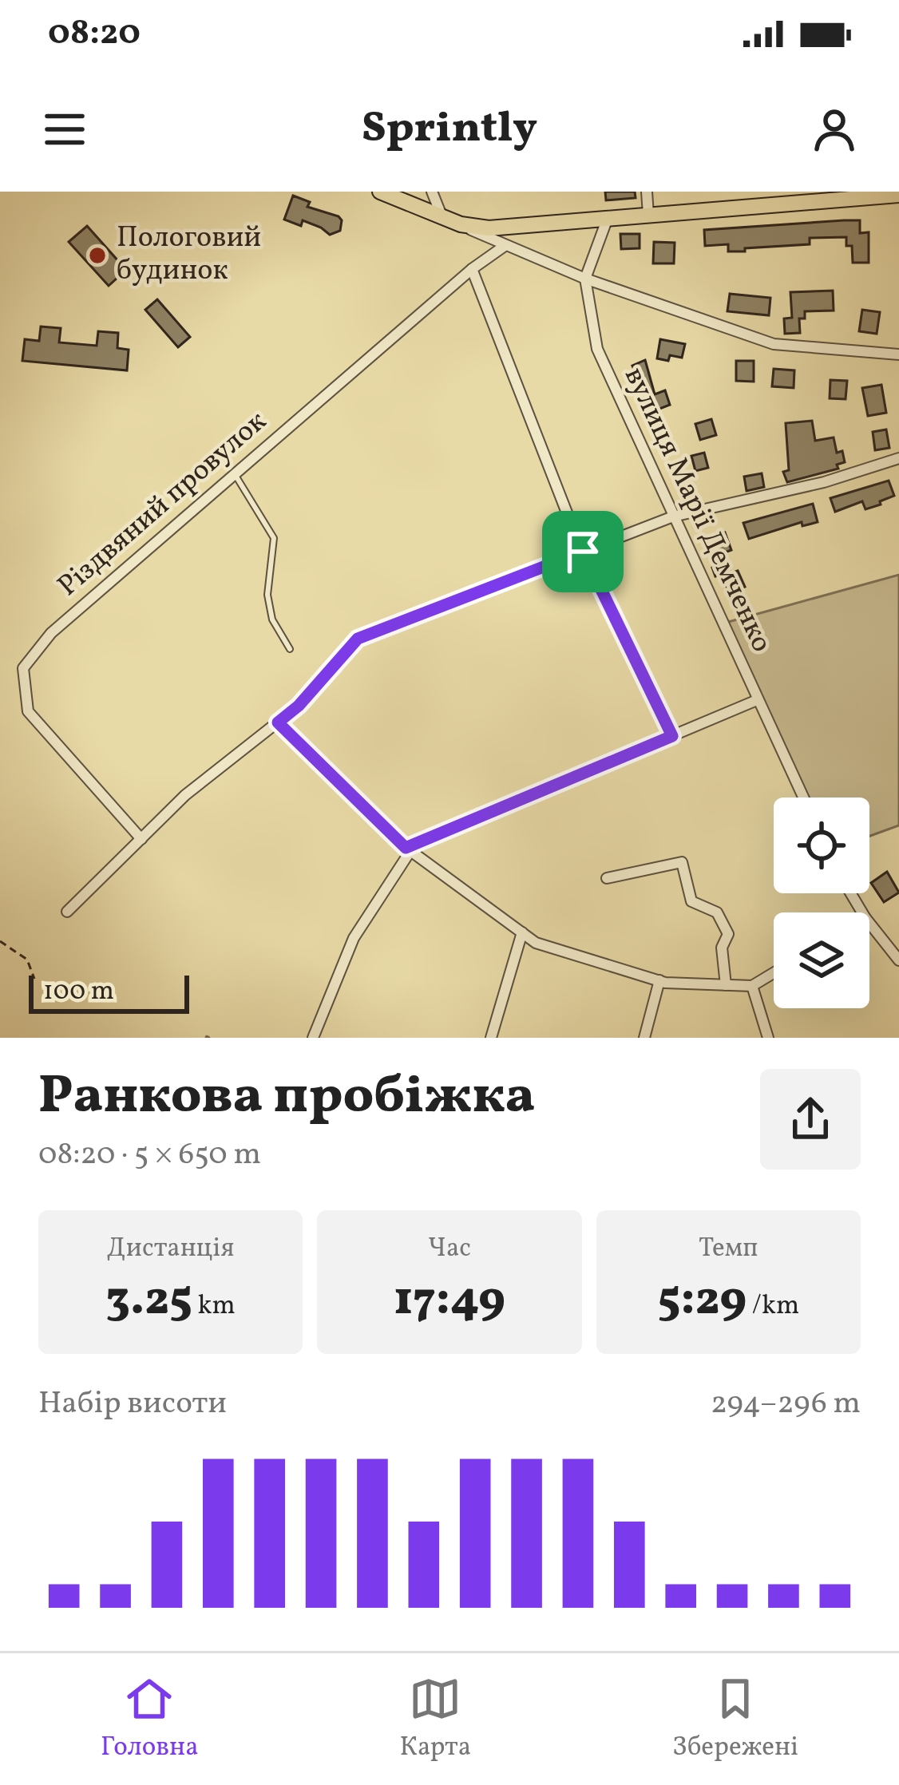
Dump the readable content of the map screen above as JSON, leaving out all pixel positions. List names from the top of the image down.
{
  "streets": {
    "street": ["Різдвяний провулок", "вулиця Марії Демченко"]
  },
  "places": ["Пологовий будинок"],
  "scale_bar": "100 m",
  "page": {
    "status": "08:20",
    "header": "Sprintly",
    "scale": "100 m",
    "heading": ["Ранкова пробіжка", "08:20 · 5 × 650 m"],
    "stats": [
      ["Дистанція", "3.25 km"],
      ["Час", "17:49"],
      ["Темп", "5:29 /km"]
    ],
    "chart": ["Набір висоти", "294–296 m"],
    "tabs": ["Головна", "Карта", "Збережені"]
  }
}
